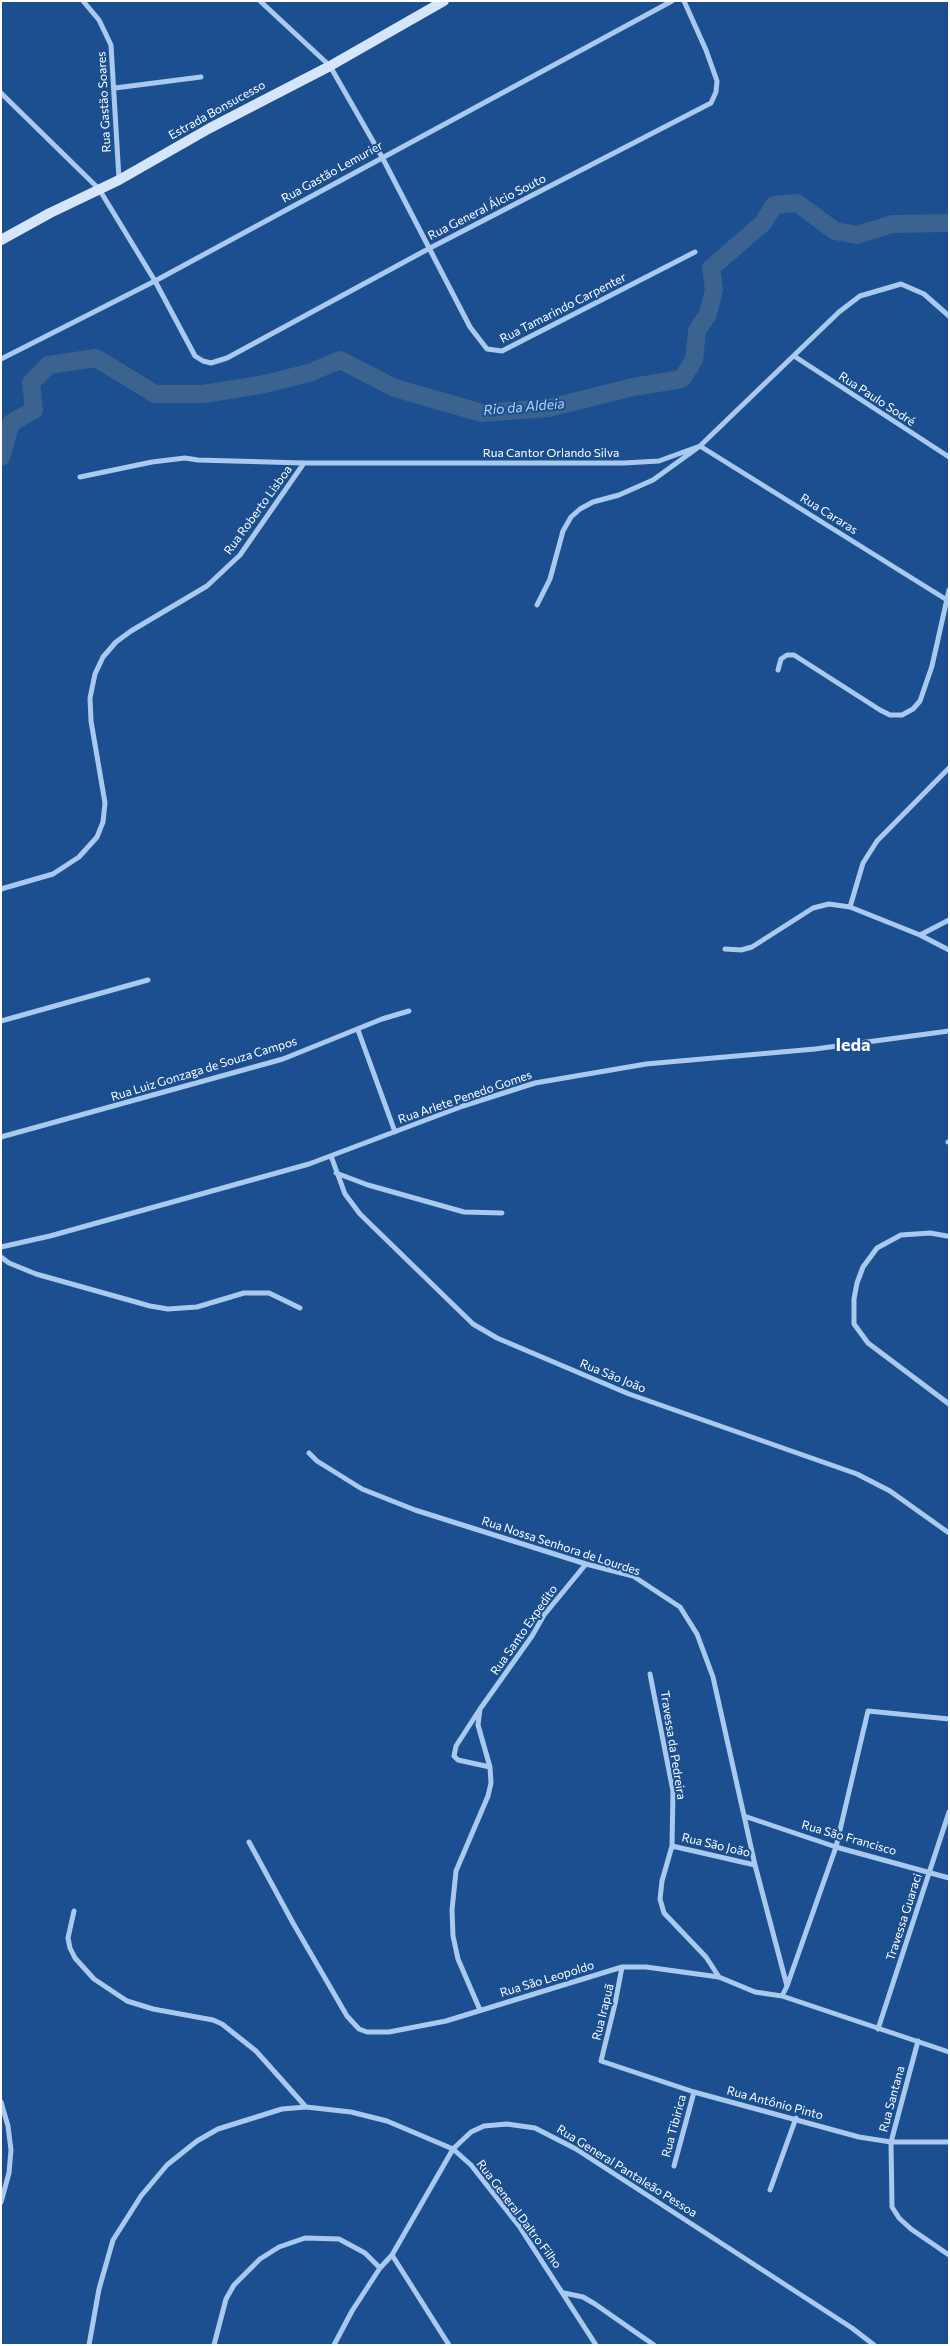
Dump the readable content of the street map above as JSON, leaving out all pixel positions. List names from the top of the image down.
{
  "streets": {
    "street": [
      "Rua Gastão Soares",
      "Estrada Bonsucesso",
      "Rua Gastão Lemurier",
      "Rua General Álcio Souto",
      "Rua Tamarindo Carpenter",
      "Rua Paulo Sodré",
      "Rua Cantor Orlando Silva",
      "Rua Roberto Lisboa",
      "Rua Cararas",
      "Rua Luiz Gonzaga de Souza Campos",
      "Rua Arlete Penedo Gomes",
      "Rua São João",
      "Rua Nossa Senhora de Lourdes",
      "Rua Santo Expedito",
      "Travessa da Pedreira",
      "Rua São Francisco",
      "Travessa Guaraci",
      "Rua São Leopoldo",
      "Rua Irapuã",
      "Rua Santana",
      "Rua Antônio Pinto",
      "Rua Tibirica",
      "Rua General Pantaleão Pessoa",
      "Rua General Daltro Filho"
    ]
  },
  "crossings": [
    ["Rua Gastão Soares", "Estrada Bonsucesso"],
    ["Estrada Bonsucesso", "Rua Tamarindo Carpenter"],
    ["Rua Gastão Lemurier", "Rua General Álcio Souto"],
    ["Rua Gastão Lemurier", "Rua Tamarindo Carpenter"],
    ["Rua General Álcio Souto", "Rua Tamarindo Carpenter"],
    ["Rua Paulo Sodré", "Rua Cantor Orlando Silva"],
    ["Rua Cantor Orlando Silva", "Rua Roberto Lisboa"],
    ["Rua Cantor Orlando Silva", "Rua Cararas"],
    ["Rua Arlete Penedo Gomes", "Rua São João"],
    ["Rua São João", "Rua Nossa Senhora de Lourdes"],
    ["Rua São João", "Travessa da Pedreira"],
    ["Rua Nossa Senhora de Lourdes", "Rua Santo Expedito"],
    ["Rua Nossa Senhora de Lourdes", "Rua São Francisco"],
    ["Travessa da Pedreira", "Rua São Leopoldo"],
    ["Rua São Francisco", "Travessa Guaraci"],
    ["Travessa Guaraci", "Rua São Leopoldo"],
    ["Rua São Leopoldo", "Rua Irapuã"],
    ["Rua São Leopoldo", "Rua Santana"],
    ["Rua Irapuã", "Rua Antônio Pinto"],
    ["Rua Santana", "Rua Antônio Pinto"],
    ["Rua Antônio Pinto", "Rua Tibirica"],
    ["Rua General Pantaleão Pessoa", "Rua General Daltro Filho"]
  ],
  "districts": ["Ieda"],
  "water": ["Rio da Aldeia"]
}
